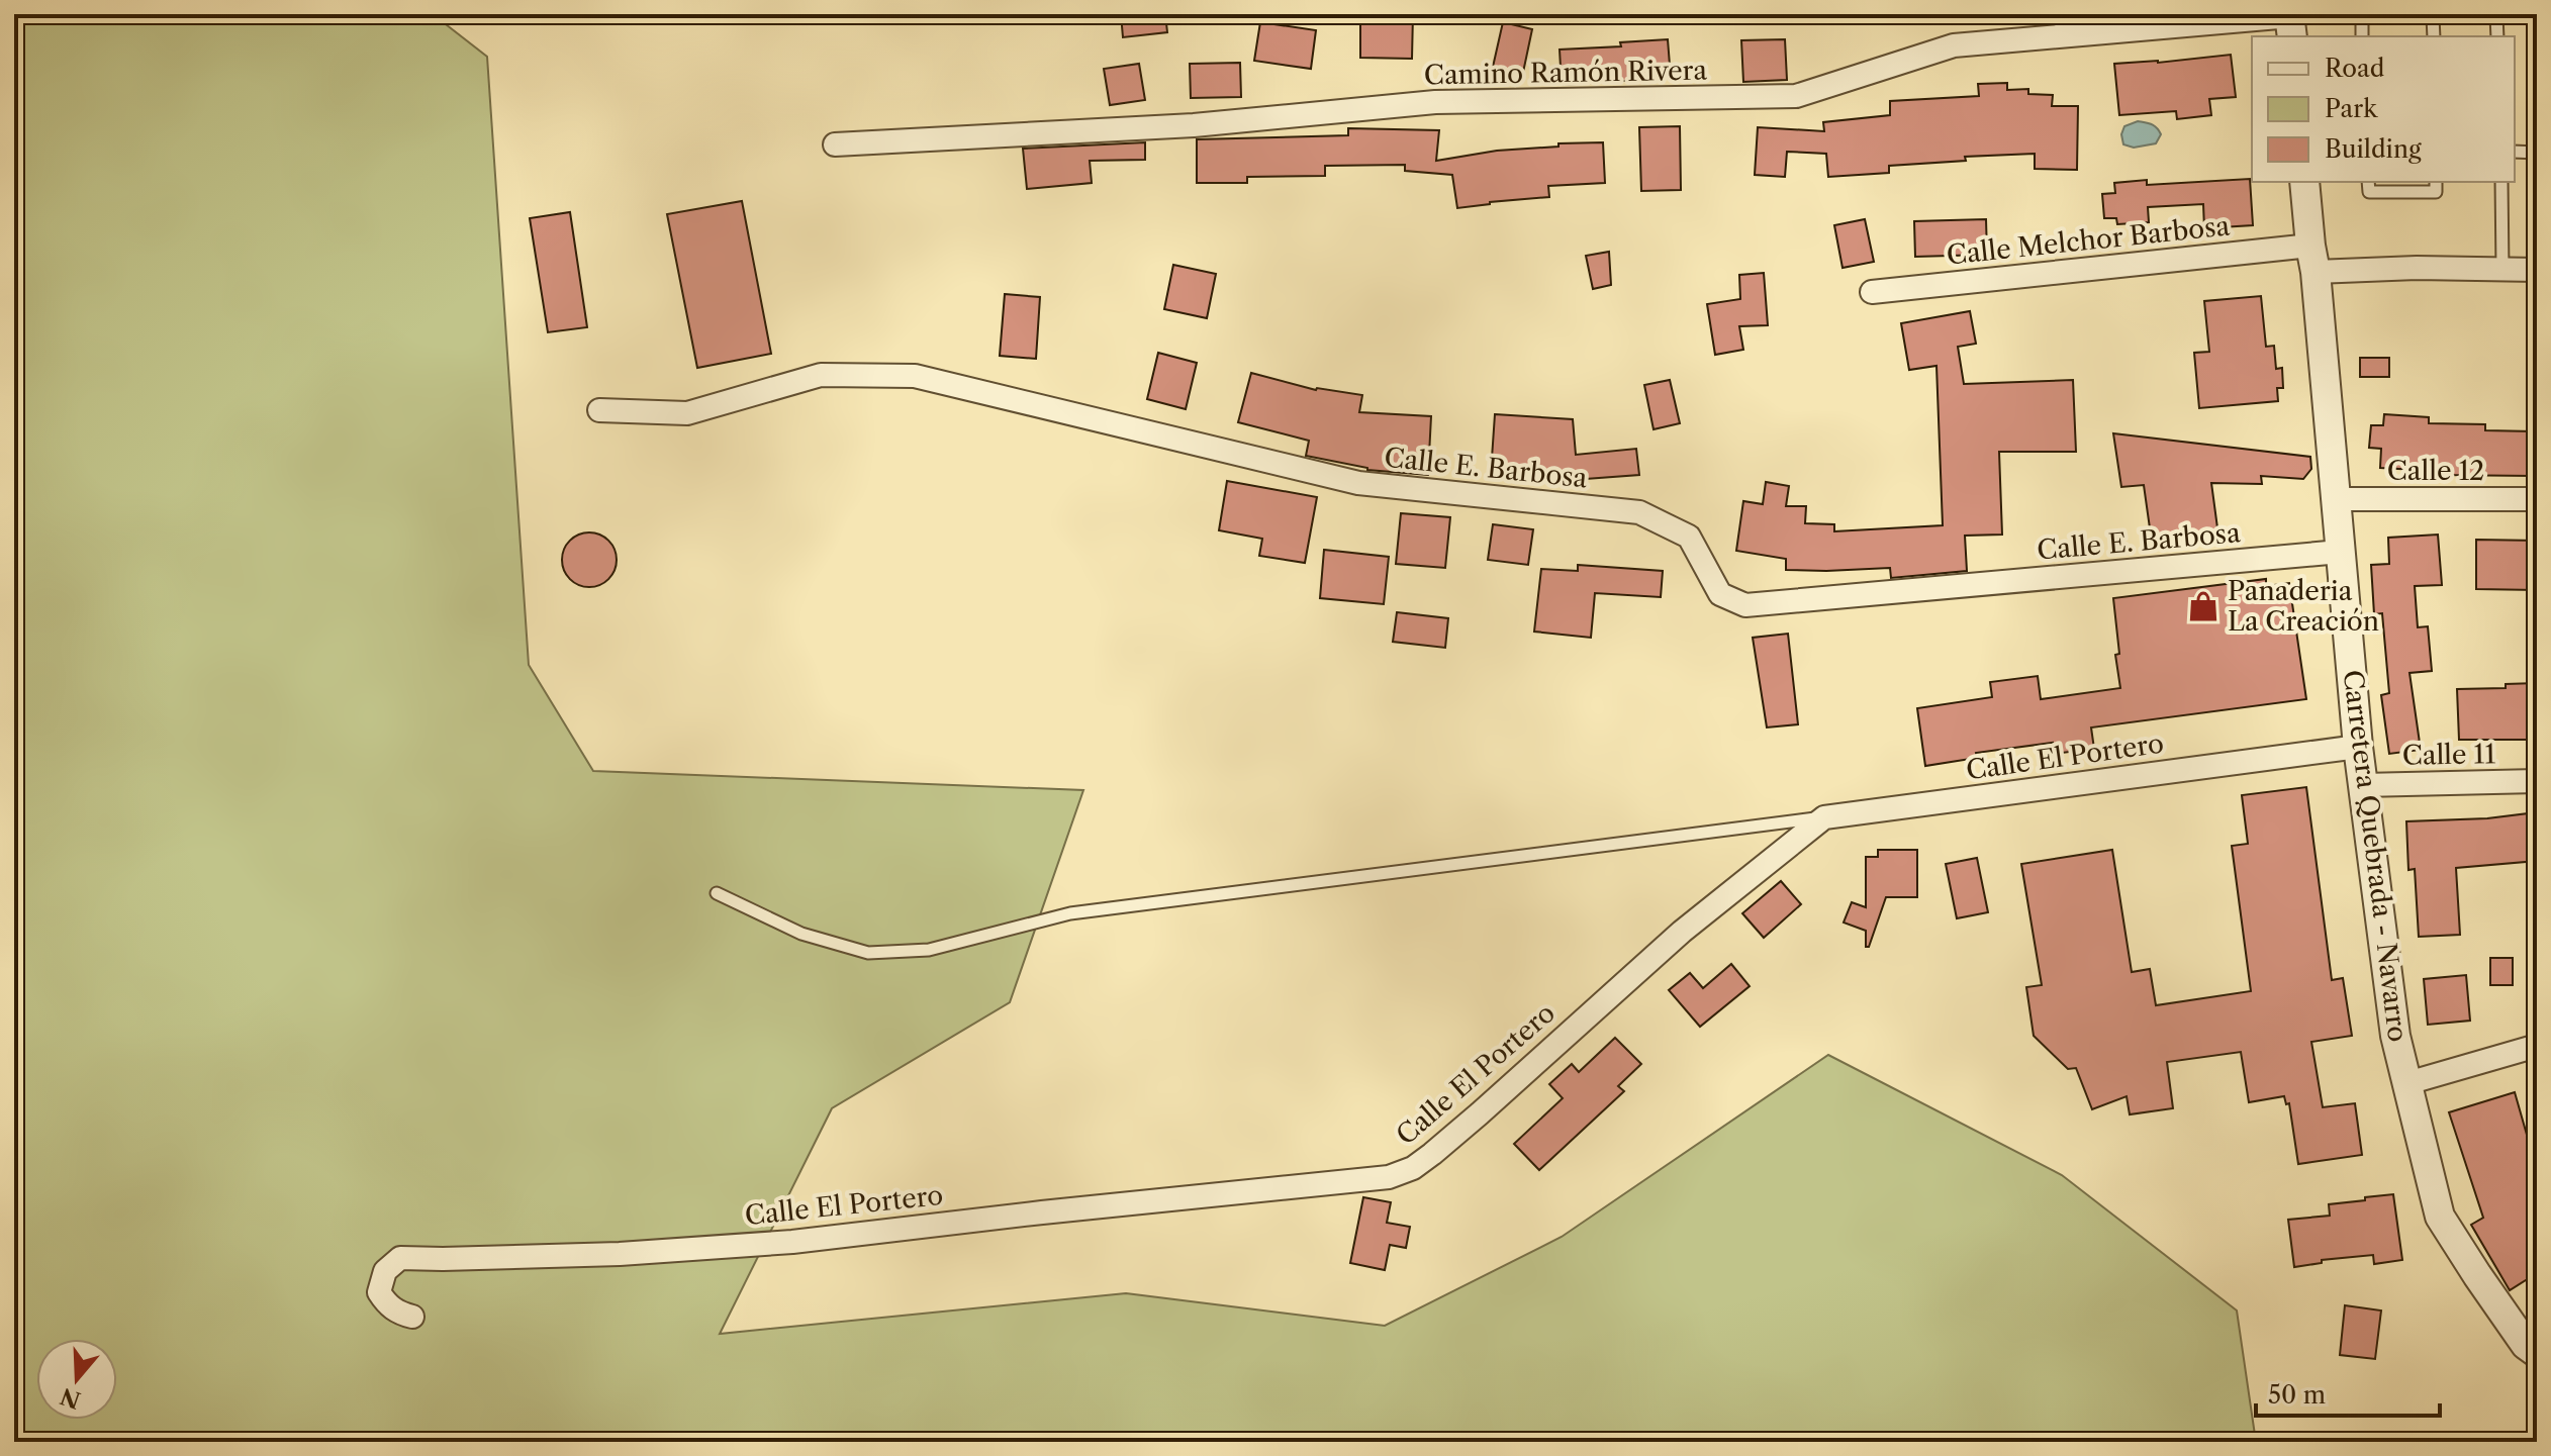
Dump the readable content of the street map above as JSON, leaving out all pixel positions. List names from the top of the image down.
{
  "streets": {
    "street": [
      "Camino Ramón Rivera",
      "Calle Melchor Barbosa",
      "Calle E. Barbosa",
      "Calle 12",
      "Calle 11",
      "Calle El Portero",
      "Carretera Quebrada - Navarro"
    ]
  },
  "crossings": [
    ["Calle Melchor Barbosa", "Carretera Quebrada - Navarro"],
    ["Calle E. Barbosa", "Carretera Quebrada - Navarro"],
    ["Calle 12", "Carretera Quebrada - Navarro"],
    ["Calle 11", "Carretera Quebrada - Navarro"],
    ["Calle El Portero", "Carretera Quebrada - Navarro"]
  ],
  "places": {
    "shop": ["Panaderia La Creación"]
  },
  "legend": ["Road", "Park", "Building"],
  "scale_bar": "50 m",
  "north": "bottom"
}
